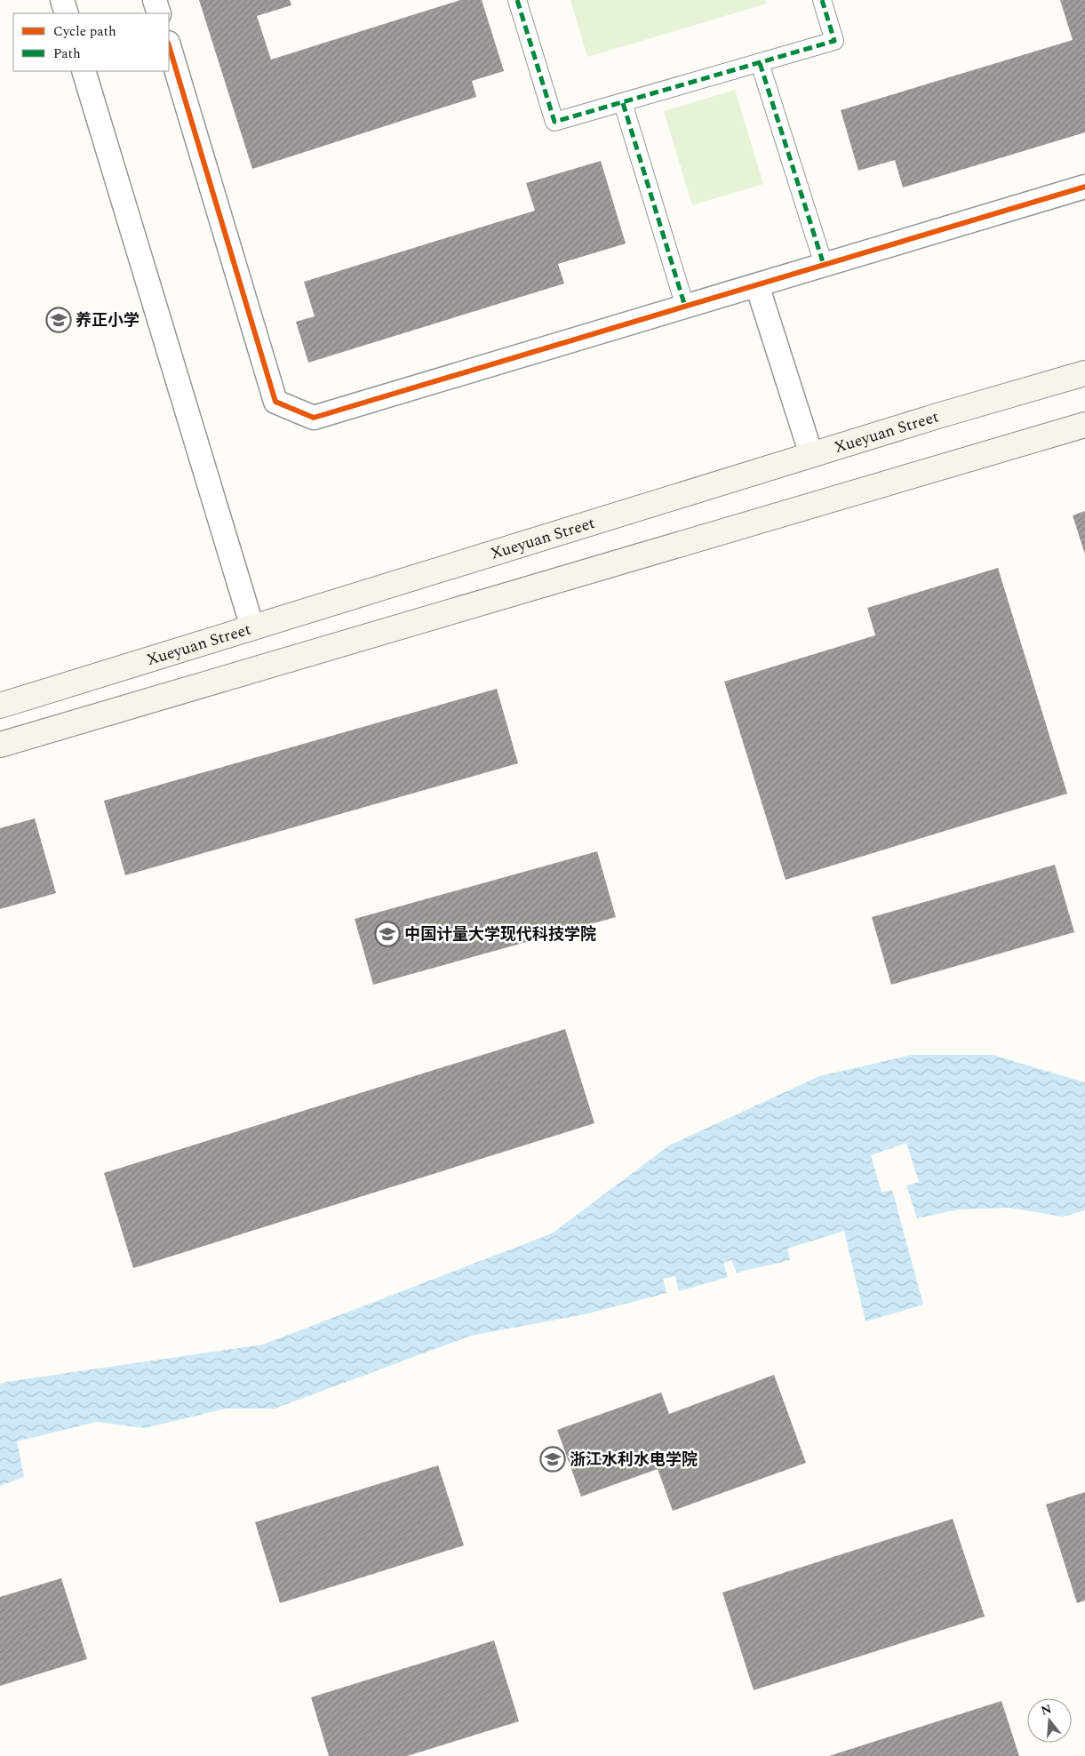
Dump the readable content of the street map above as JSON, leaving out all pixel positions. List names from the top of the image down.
{
  "streets": {
    "main road": ["Xueyuan Street"]
  },
  "places": {
    "school or university": ["养正小学", "中国计量大学现代科技学院", "浙江水利水电学院"]
  },
  "legend": ["Cycle path", "Path"],
  "north": "top"
}
